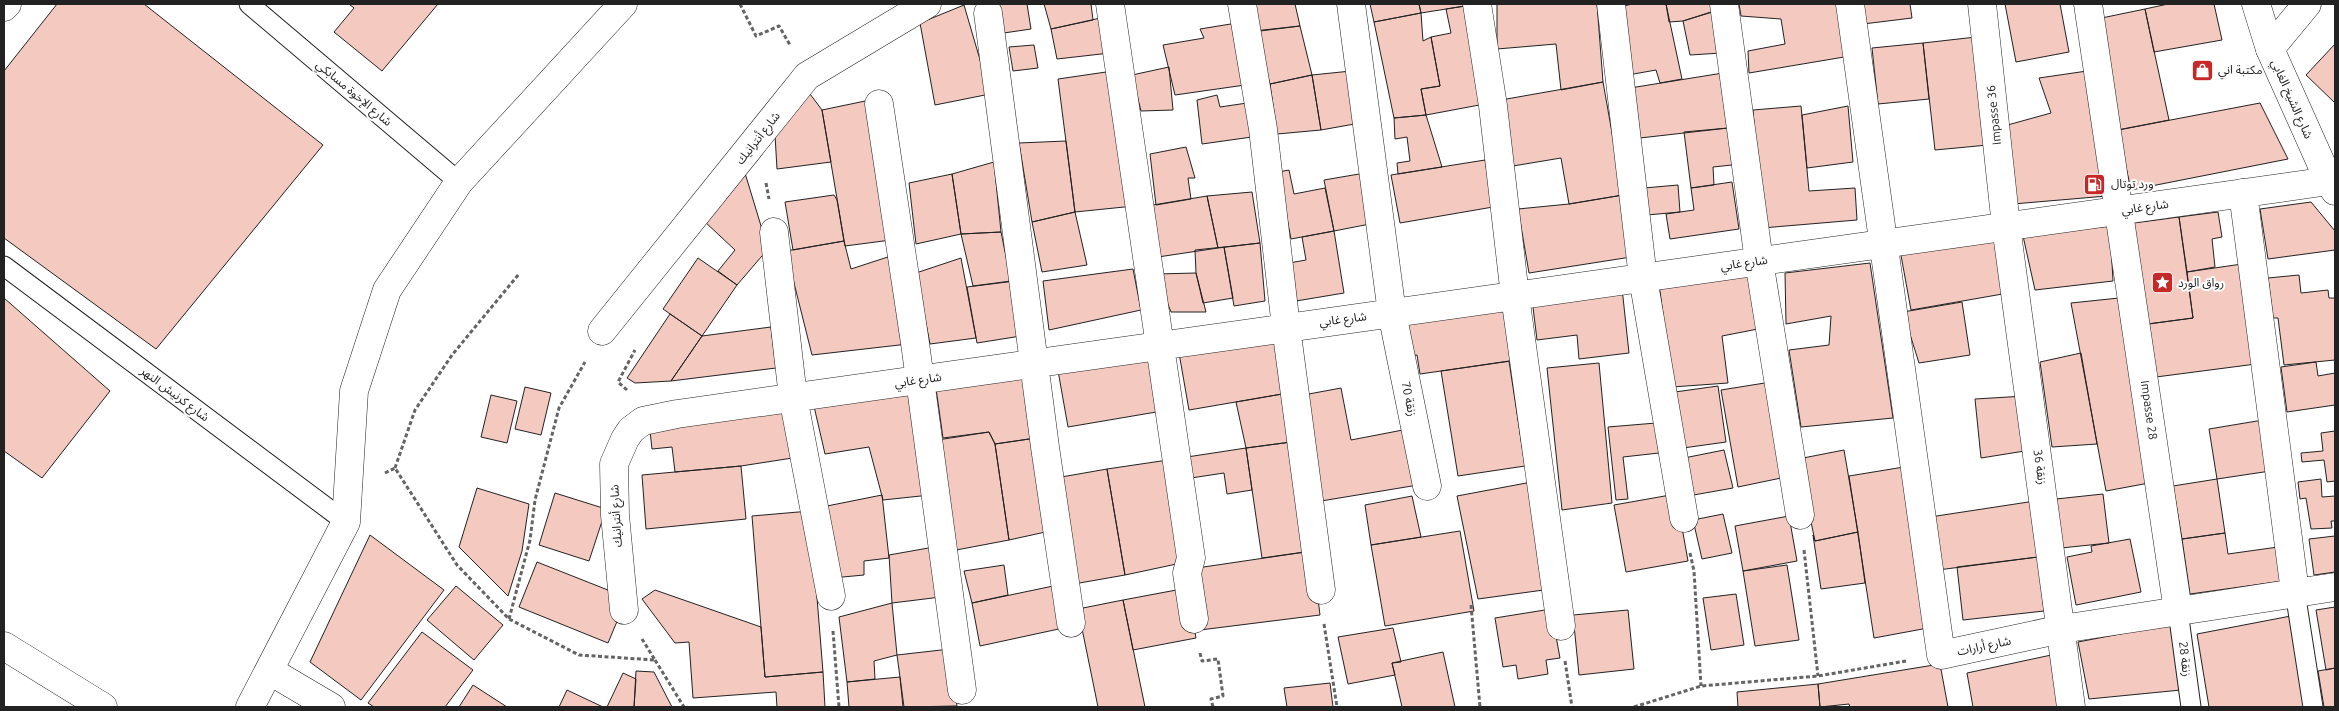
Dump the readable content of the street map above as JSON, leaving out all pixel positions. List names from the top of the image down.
{
  "streets": {
    "main road": [
      "شارع الشيخ الغابي",
      "Impasse 36",
      "شارع أنترانيك",
      "شارع غابي",
      "زنقة 70",
      "Impasse 28",
      "زنقة 36",
      "شارع أرارات"
    ],
    "lane": ["شارع الإخوة مسابكي", "شارع كرنيش النهر", "زنقة 28"]
  },
  "crossings": [
    ["شارع الشيخ الغابي", "شارع غابي"],
    ["Impasse 36", "شارع غابي"],
    ["Impasse 36", "زنقة 36"],
    ["شارع أنترانيك", "شارع غابي"],
    ["شارع غابي", "زنقة 70"],
    ["شارع غابي", "Impasse 28"],
    ["شارع غابي", "زنقة 36"],
    ["Impasse 28", "شارع أرارات"],
    ["Impasse 28", "زنقة 28"],
    ["زنقة 36", "شارع أرارات"],
    ["شارع أرارات", "زنقة 28"]
  ],
  "places": {
    "shop": ["مكتبة اني"],
    "fuel station": ["ورد توتال"],
    "place": ["رواق الورد"]
  }
}
